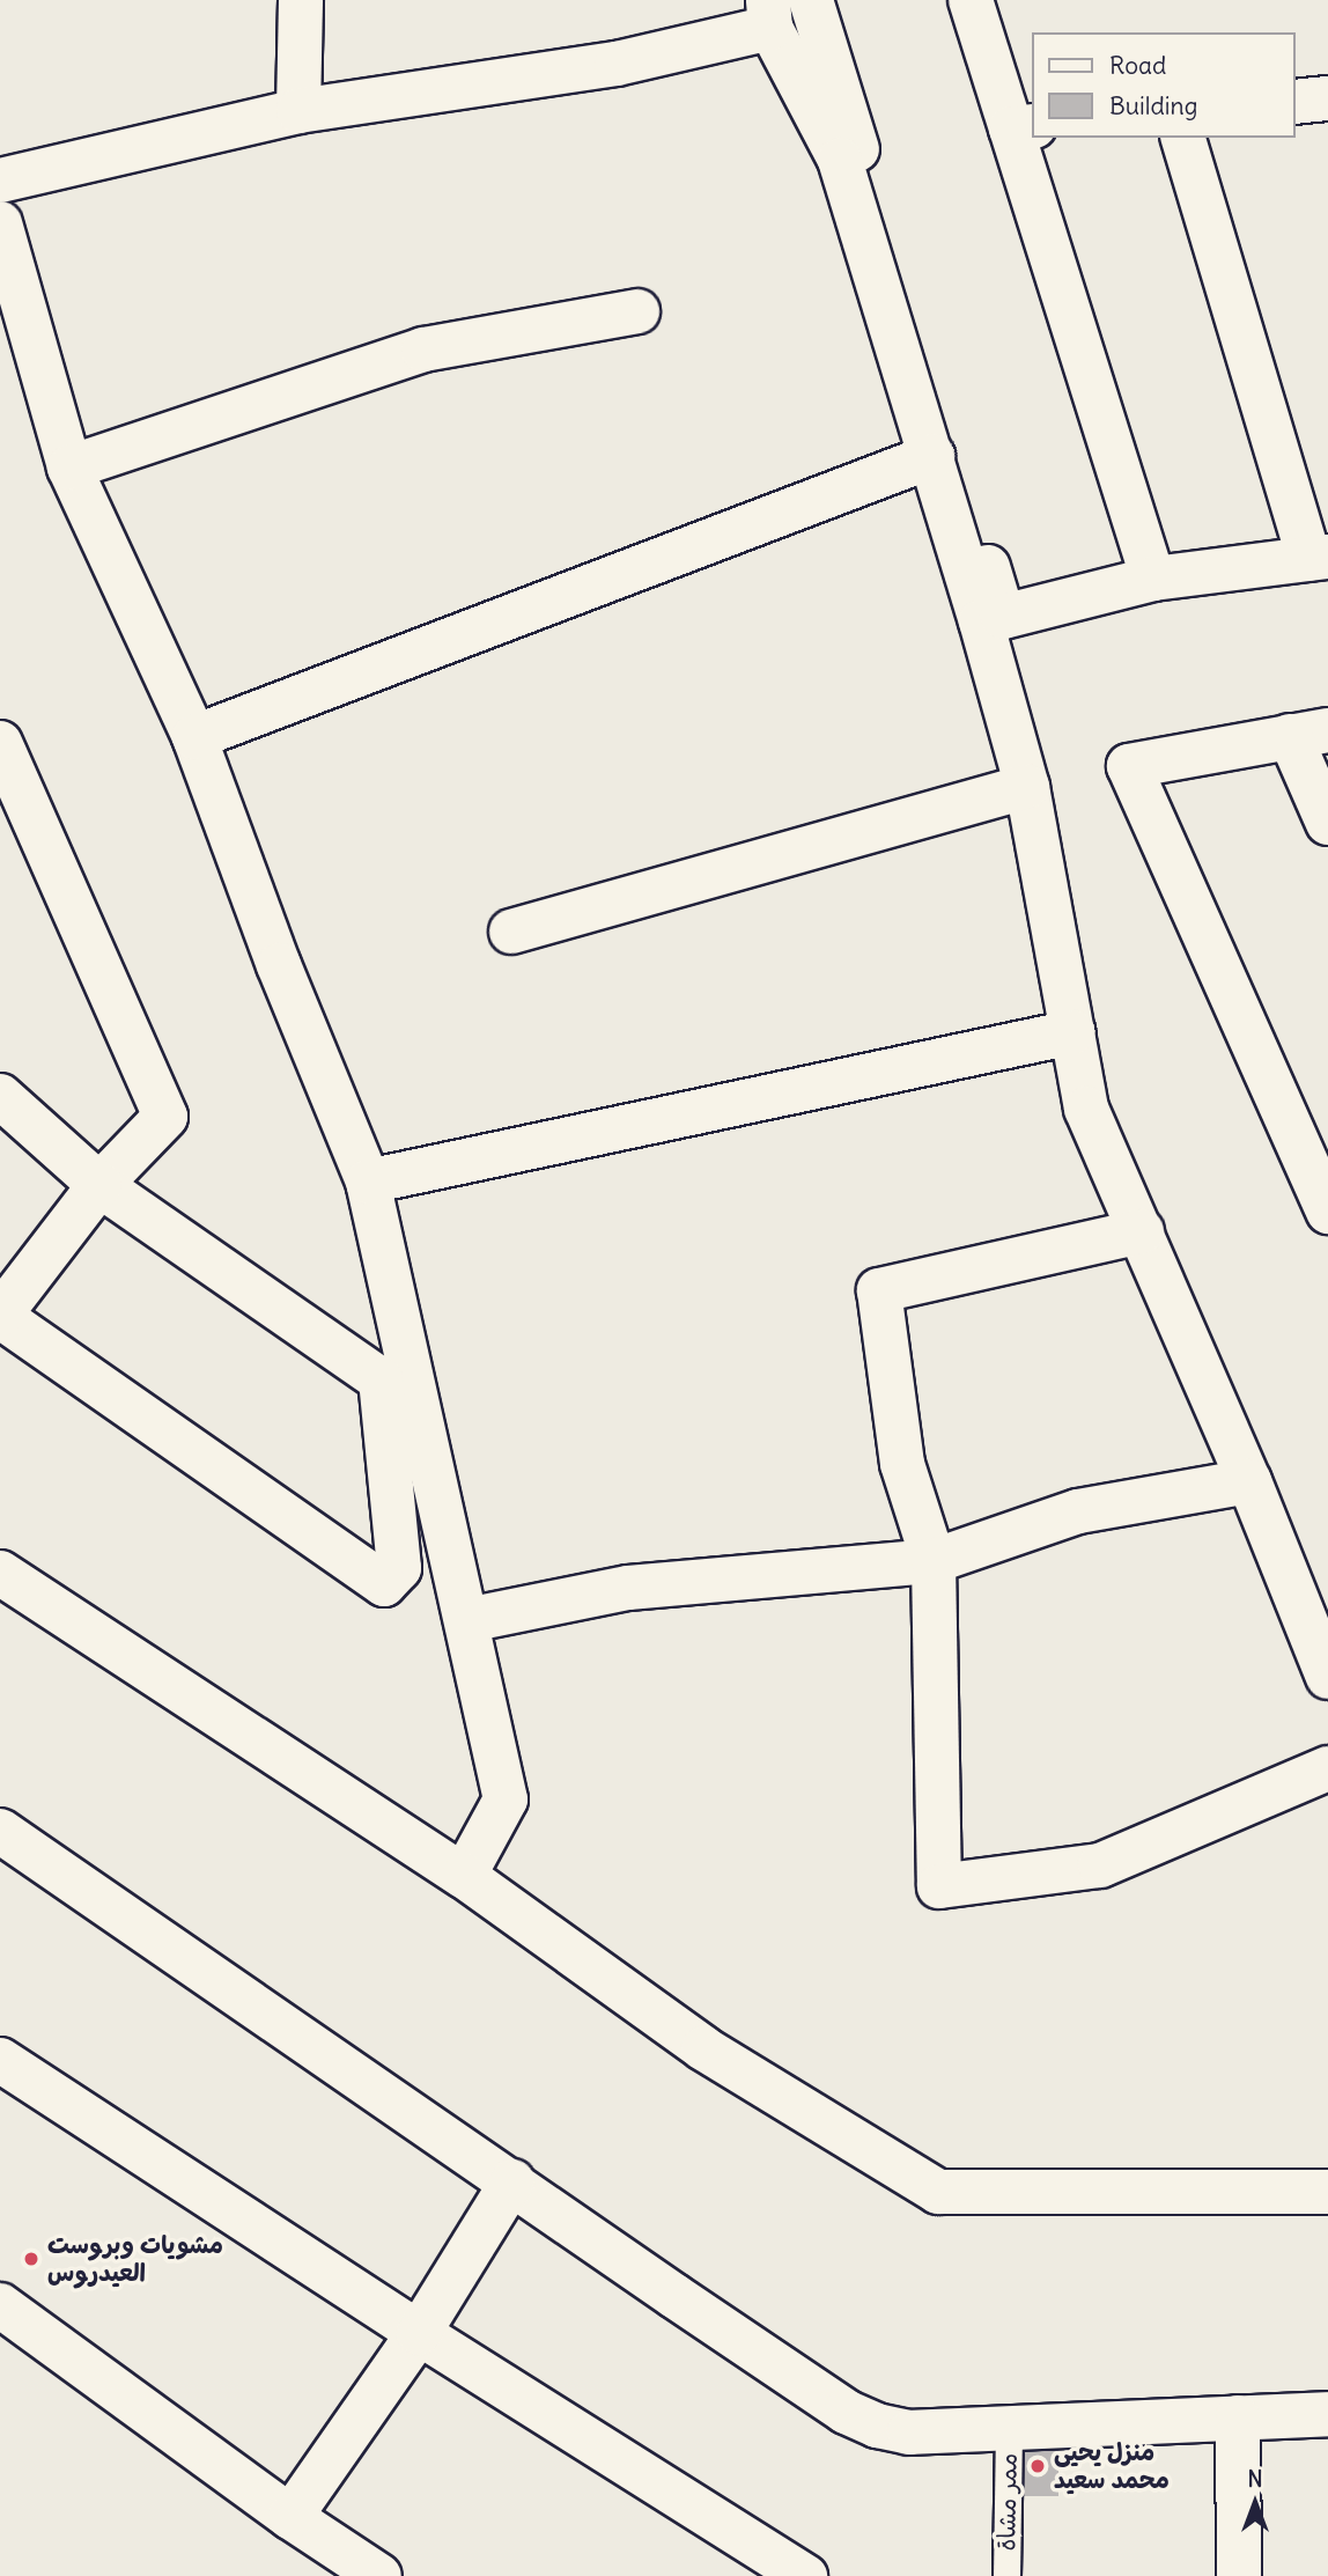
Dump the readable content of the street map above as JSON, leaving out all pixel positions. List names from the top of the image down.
{
  "streets": {
    "lane": ["ممر مشاة"]
  },
  "places": ["مشويات وبروست العيدروس", "منزل يحيى محمد سعيد"],
  "legend": ["Road", "Building"],
  "north": "top"
}
